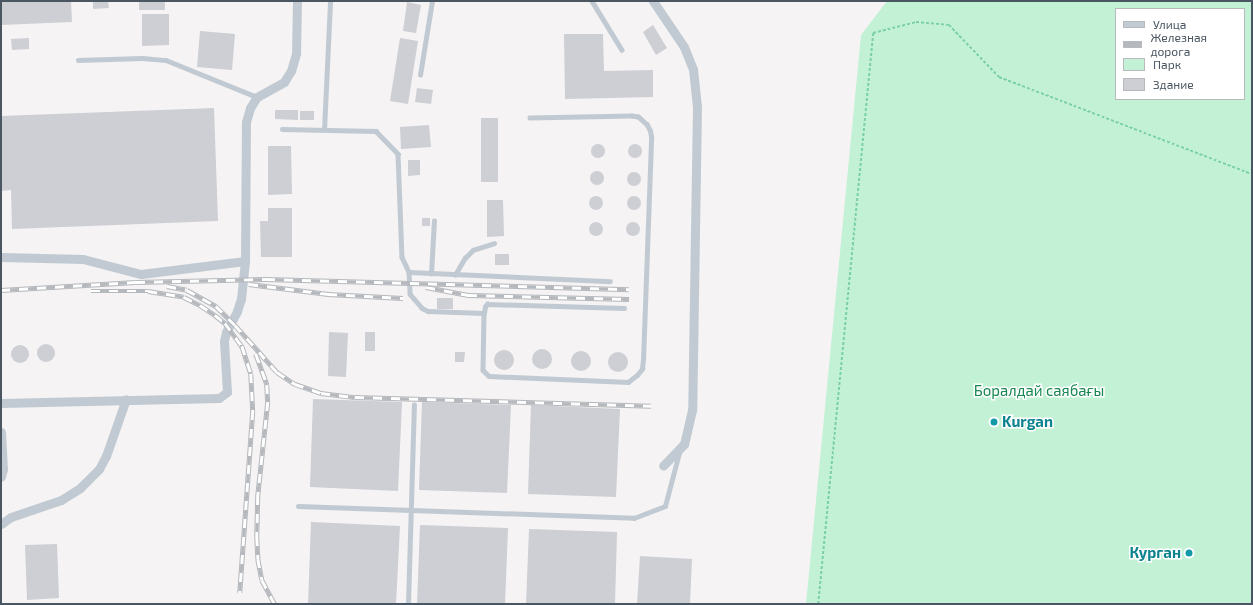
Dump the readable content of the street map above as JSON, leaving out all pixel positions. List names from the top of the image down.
{
  "parks": ["Боралдай саябағы"],
  "places": ["Kurgan", "Курган"],
  "legend": [
    "Улица",
    "Железная дорога",
    "Парк",
    "Здание"
  ]
}
